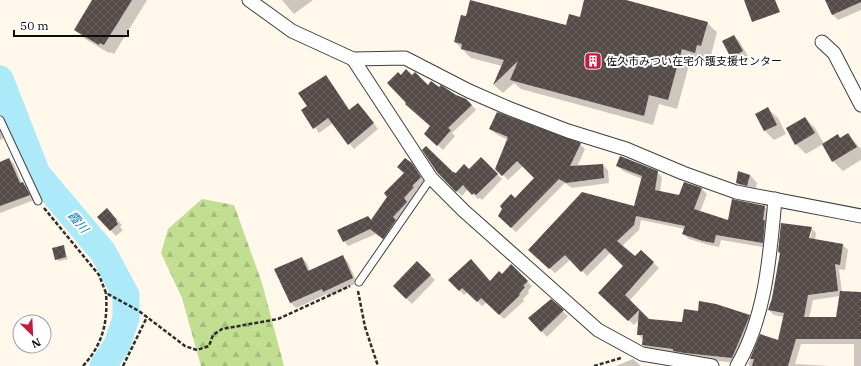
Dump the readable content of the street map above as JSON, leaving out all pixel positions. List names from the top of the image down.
{
  "water": ["霞川"],
  "places": {
    "building": ["佐久市みつい在宅介護支援センター"]
  },
  "scale_bar": "50 m",
  "north": "bottom right"
}
